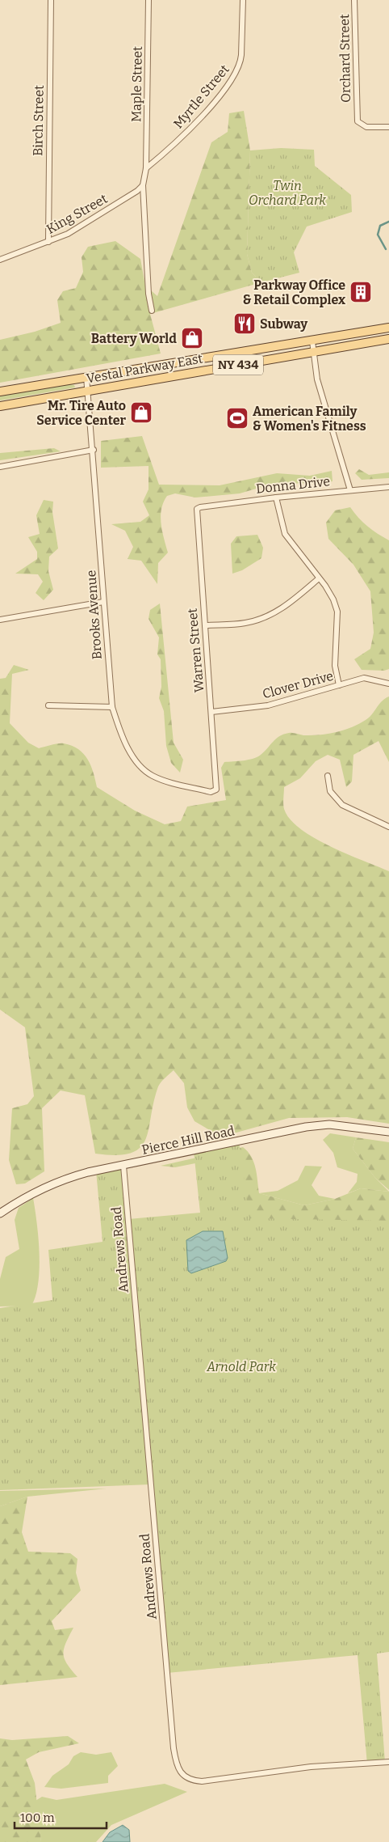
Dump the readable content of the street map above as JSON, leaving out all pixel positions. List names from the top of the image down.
{
  "streets": {
    "main road": ["NY 434", "Vestal Parkway East"],
    "street": [
      "Orchard Street",
      "Maple Street",
      "Myrtle Street",
      "Birch Street",
      "King Street",
      "Donna Drive",
      "Brooks Avenue",
      "Warren Street",
      "Clover Drive",
      "Pierce Hill Road",
      "Andrews Road"
    ]
  },
  "crossings": [
    ["Maple Street", "Myrtle Street"],
    ["Birch Street", "King Street"],
    ["Vestal Parkway East", "Brooks Avenue"],
    ["Donna Drive", "Warren Street"],
    ["Brooks Avenue", "Warren Street"],
    ["Warren Street", "Clover Drive"],
    ["Pierce Hill Road", "Andrews Road"]
  ],
  "parks": ["Twin Orchard Park", "Arnold Park"],
  "places": {
    "building": ["Parkway Office & Retail Complex"],
    "restaurant": ["Subway"],
    "shop": ["Battery World", "Mr. Tire Auto Service Center"],
    "sports": ["American Family & Women's Fitness"]
  },
  "scale_bar": "100 m"
}
